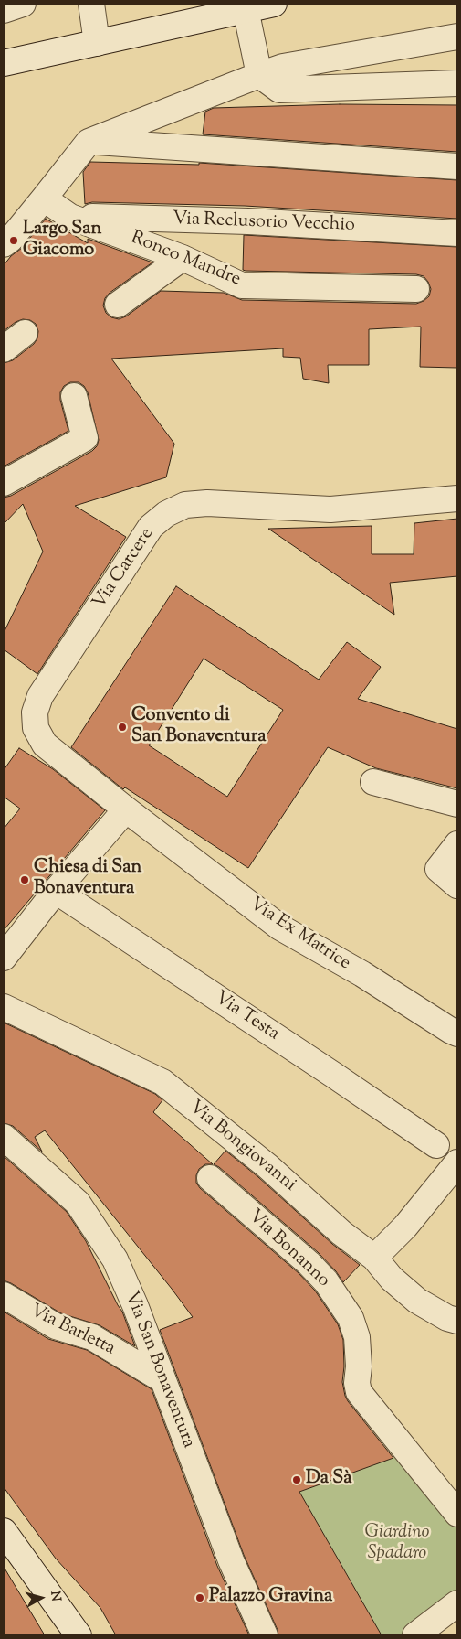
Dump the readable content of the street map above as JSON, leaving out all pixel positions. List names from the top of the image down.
{
  "streets": {
    "street": [
      "Via Reclusorio Vecchio",
      "Ronco Mandre",
      "Via Carcere",
      "Via Ex Matrice",
      "Via Testa",
      "Via Bongiovanni",
      "Via Bonanno",
      "Via Barletta",
      "Via San Bonaventura"
    ]
  },
  "crossings": [
    ["Via Reclusorio Vecchio", "Ronco Mandre"],
    ["Via Carcere", "Via Ex Matrice"],
    ["Via Barletta", "Via San Bonaventura"]
  ],
  "parks": ["Giardino Spadaro"],
  "places": [
    "Largo San Giacomo",
    "Convento di San Bonaventura",
    "Chiesa di San Bonaventura",
    "Da Sà",
    "Palazzo Gravina"
  ],
  "north": "right"
}
